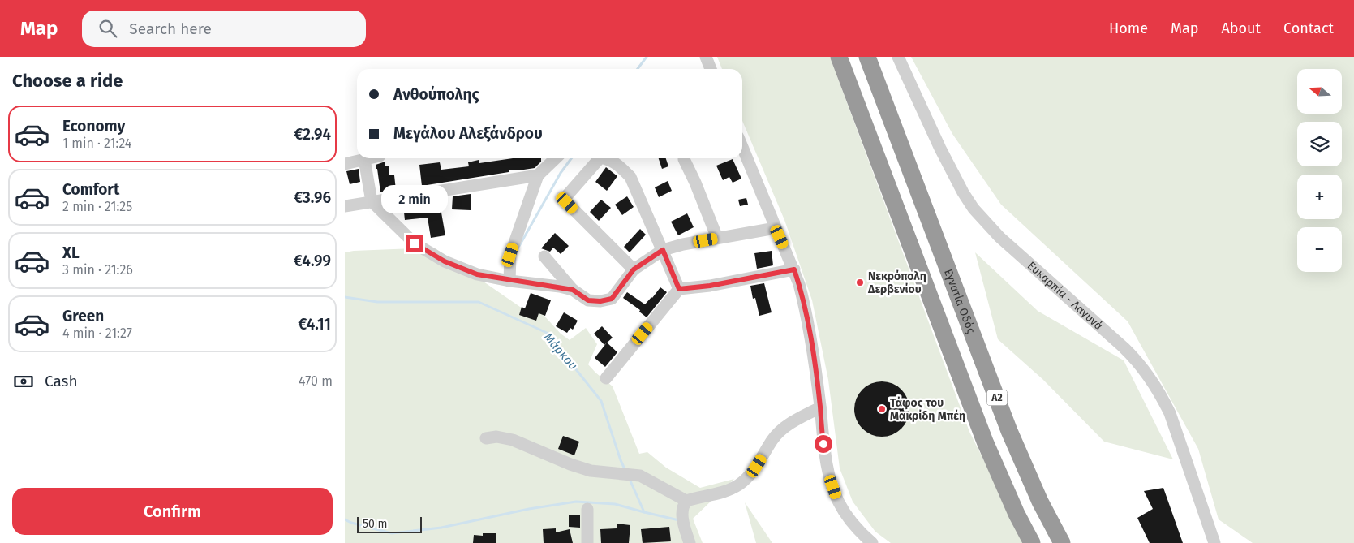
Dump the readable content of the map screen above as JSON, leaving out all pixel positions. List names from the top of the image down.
{
  "streets": {
    "highway": ["Εγνατία Οδός", "Α2"],
    "street": ["Ευκαρπία - Λαγυνά"]
  },
  "water": ["Μάρκου"],
  "places": ["Νεκρόπολη Δερβενίου", "Τάφος του Μακρίδη Μπέη"],
  "scale_bar": "50 m",
  "north": "left",
  "page": {
    "header": "Map",
    "search": "Search here",
    "nav": [
      "Home",
      "Map",
      "About",
      "Contact"
    ],
    "heading": "Choose a ride",
    "map_buttons": ["+", "−"],
    "banner": ["Ανθούπολης", "Μεγάλου Αλεξάνδρου"],
    "list": [
      {
        "name": "Economy",
        "note": "1 min · 21:24",
        "value": "€2.94"
      },
      {
        "name": "Comfort",
        "note": "2 min · 21:25",
        "value": "€3.96"
      },
      {
        "name": "XL",
        "note": "3 min · 21:26",
        "value": "€4.99"
      },
      {
        "name": "Green",
        "note": "4 min · 21:27",
        "value": "€4.11"
      }
    ],
    "bubble": "2 min",
    "pay": ["Cash", "470 m"],
    "buttons": "Confirm",
    "scale": "50 m"
  }
}
